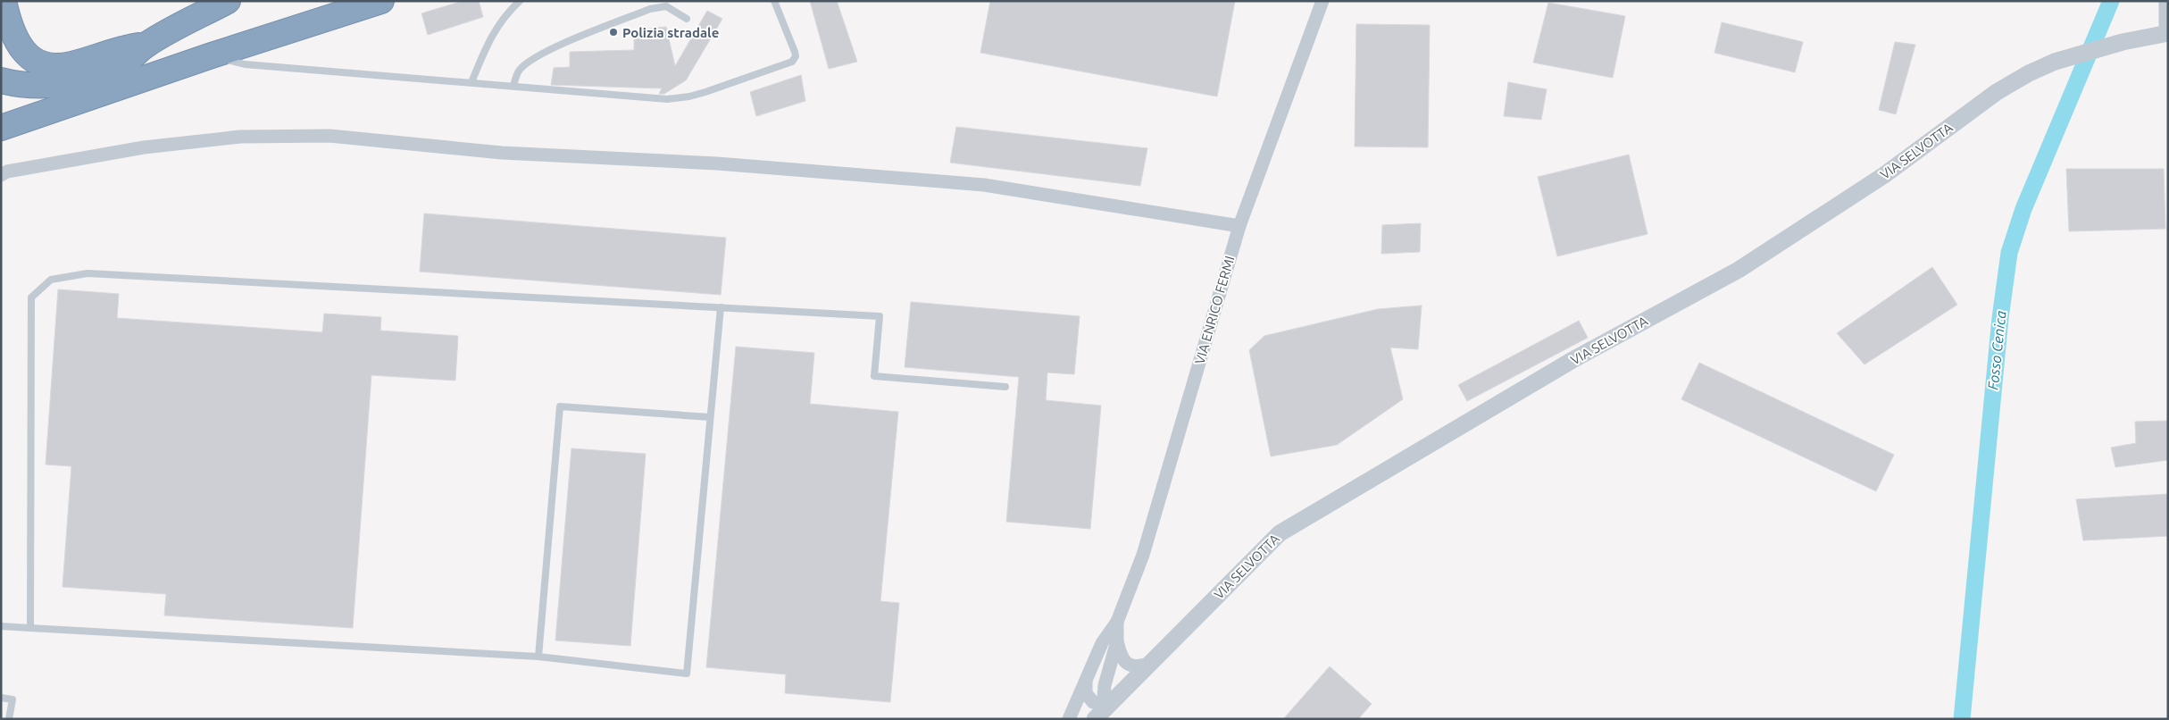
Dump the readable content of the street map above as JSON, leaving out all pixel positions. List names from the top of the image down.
{
  "streets": {
    "street": ["VIA SELVOTTA", "VIA ENRICO FERMI"]
  },
  "crossings": [
    ["VIA SELVOTTA", "VIA ENRICO FERMI"]
  ],
  "water": ["Fosso Cenica"],
  "places": ["Polizia stradale"]
}
